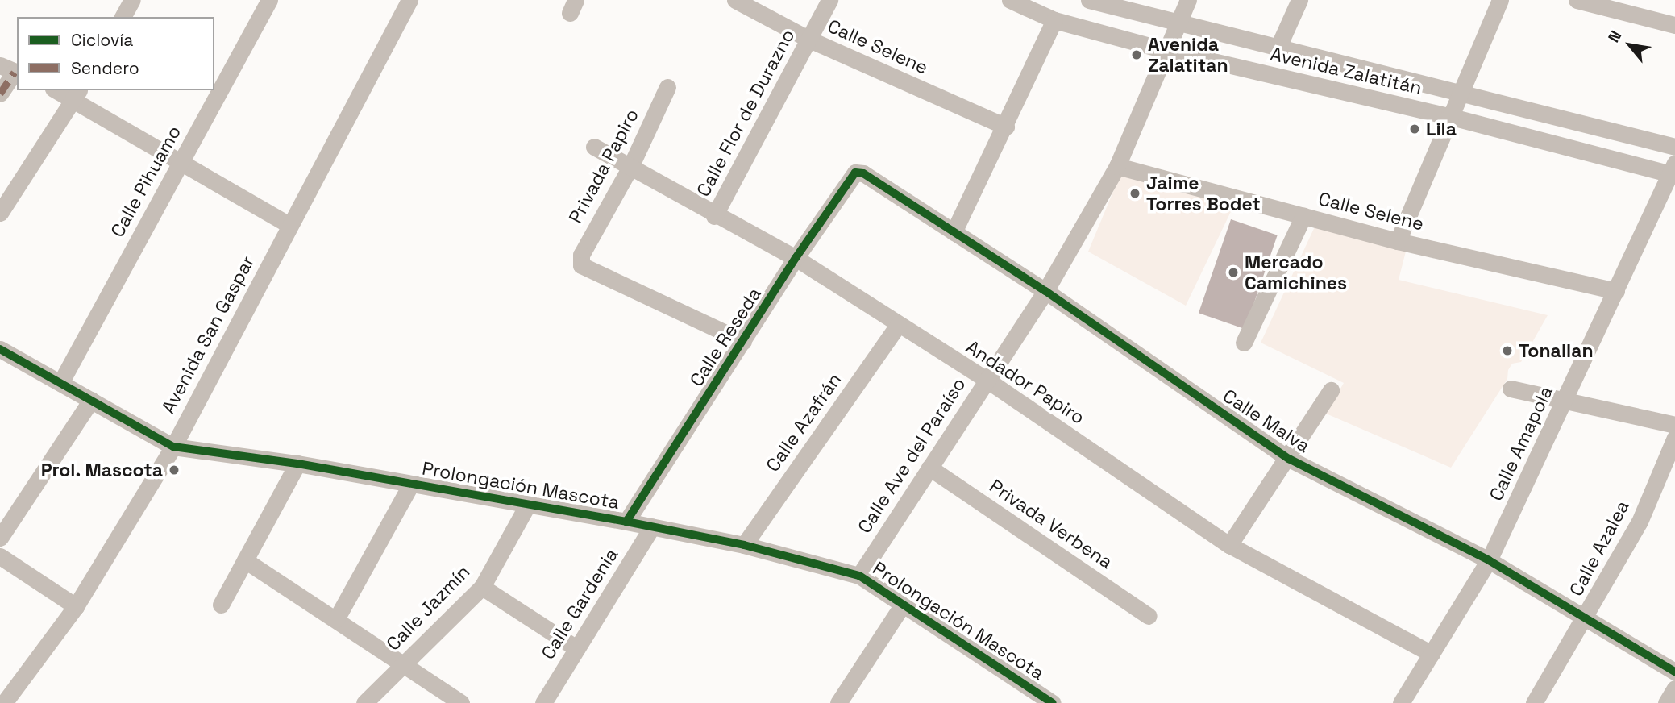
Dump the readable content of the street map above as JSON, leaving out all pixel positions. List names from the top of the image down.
{
  "streets": {
    "street": [
      "Calle Selene",
      "Avenida Zalatitán",
      "Calle Flor de Durazno",
      "Privada Papiro",
      "Calle Pihuamo",
      "Avenida San Gaspar",
      "Calle Reseda",
      "Andador Papiro",
      "Calle Malva",
      "Calle Azafrán",
      "Calle Amapola",
      "Calle Ave del Paraíso",
      "Prolongación Mascota",
      "Privada Verbena",
      "Calle Azalea",
      "Calle Gardenia",
      "Calle Jazmín"
    ]
  },
  "crossings": [
    ["Calle Selene", "Calle Flor de Durazno"],
    ["Calle Selene", "Calle Amapola"],
    ["Calle Selene", "Calle Ave del Paraíso"],
    ["Avenida Zalatitán", "Calle Amapola"],
    ["Avenida Zalatitán", "Calle Ave del Paraíso"],
    ["Calle Flor de Durazno", "Andador Papiro"],
    ["Privada Papiro", "Calle Reseda"],
    ["Privada Papiro", "Andador Papiro"],
    ["Calle Pihuamo", "Prolongación Mascota"],
    ["Avenida San Gaspar", "Prolongación Mascota"],
    ["Calle Reseda", "Andador Papiro"],
    ["Calle Reseda", "Calle Malva"],
    ["Calle Reseda", "Prolongación Mascota"],
    ["Andador Papiro", "Calle Azafrán"],
    ["Andador Papiro", "Calle Amapola"],
    ["Andador Papiro", "Calle Ave del Paraíso"],
    ["Calle Malva", "Calle Amapola"],
    ["Calle Malva", "Calle Ave del Paraíso"],
    ["Calle Malva", "Calle Azalea"],
    ["Calle Azafrán", "Prolongación Mascota"],
    ["Calle Ave del Paraíso", "Prolongación Mascota"],
    ["Calle Ave del Paraíso", "Privada Verbena"],
    ["Prolongación Mascota", "Calle Gardenia"],
    ["Prolongación Mascota", "Calle Jazmín"]
  ],
  "places": [
    "Avenida Zalatitan",
    "Lila",
    "Jaime Torres Bodet",
    "Mercado Camichines",
    "Tonallan",
    "Prol. Mascota"
  ],
  "legend": ["Ciclovía", "Sendero"],
  "north": "top left"
}
